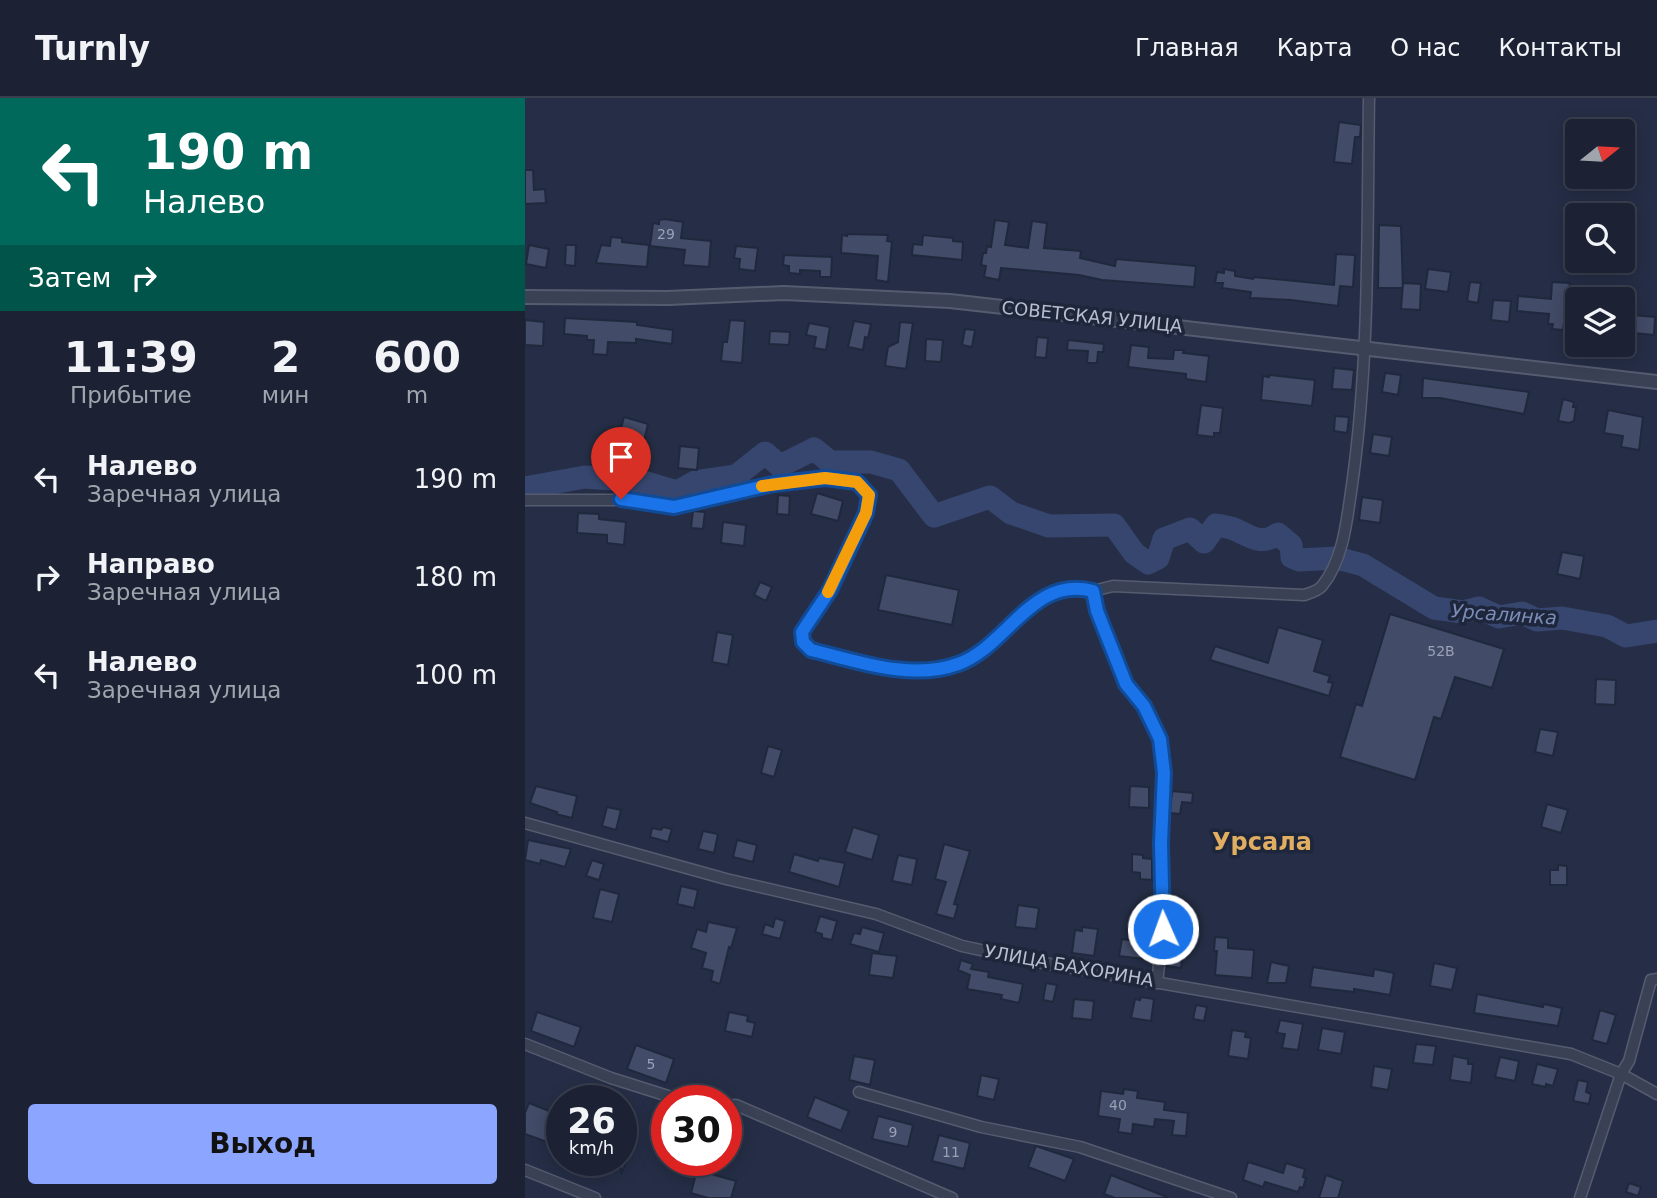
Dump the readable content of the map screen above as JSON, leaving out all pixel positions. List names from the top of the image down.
{
  "streets": {
    "street": ["СОВЕТСКАЯ УЛИЦА", "УЛИЦА БАХОРИНА"]
  },
  "districts": ["Урсала"],
  "water": ["Урсалинка"],
  "house_numbers": [
    "29",
    "52В",
    "5",
    "40",
    "9",
    "11"
  ],
  "north": "right",
  "page": {
    "header": "Turnly",
    "nav": [
      "Главная",
      "Карта",
      "О нас",
      "Контакты"
    ],
    "turn": ["190 m", "Налево"],
    "then": "Затем",
    "eta": [
      "11:39",
      "Прибытие",
      "2",
      "мин",
      "600",
      "m"
    ],
    "list": [
      {
        "name": "Налево",
        "note": "Заречная улица",
        "value": "190 m"
      },
      {
        "name": "Направо",
        "note": "Заречная улица",
        "value": "180 m"
      },
      {
        "name": "Налево",
        "note": "Заречная улица",
        "value": "100 m"
      }
    ],
    "speed": "26 km/h",
    "limit": "30",
    "buttons": "Выход"
  }
}
